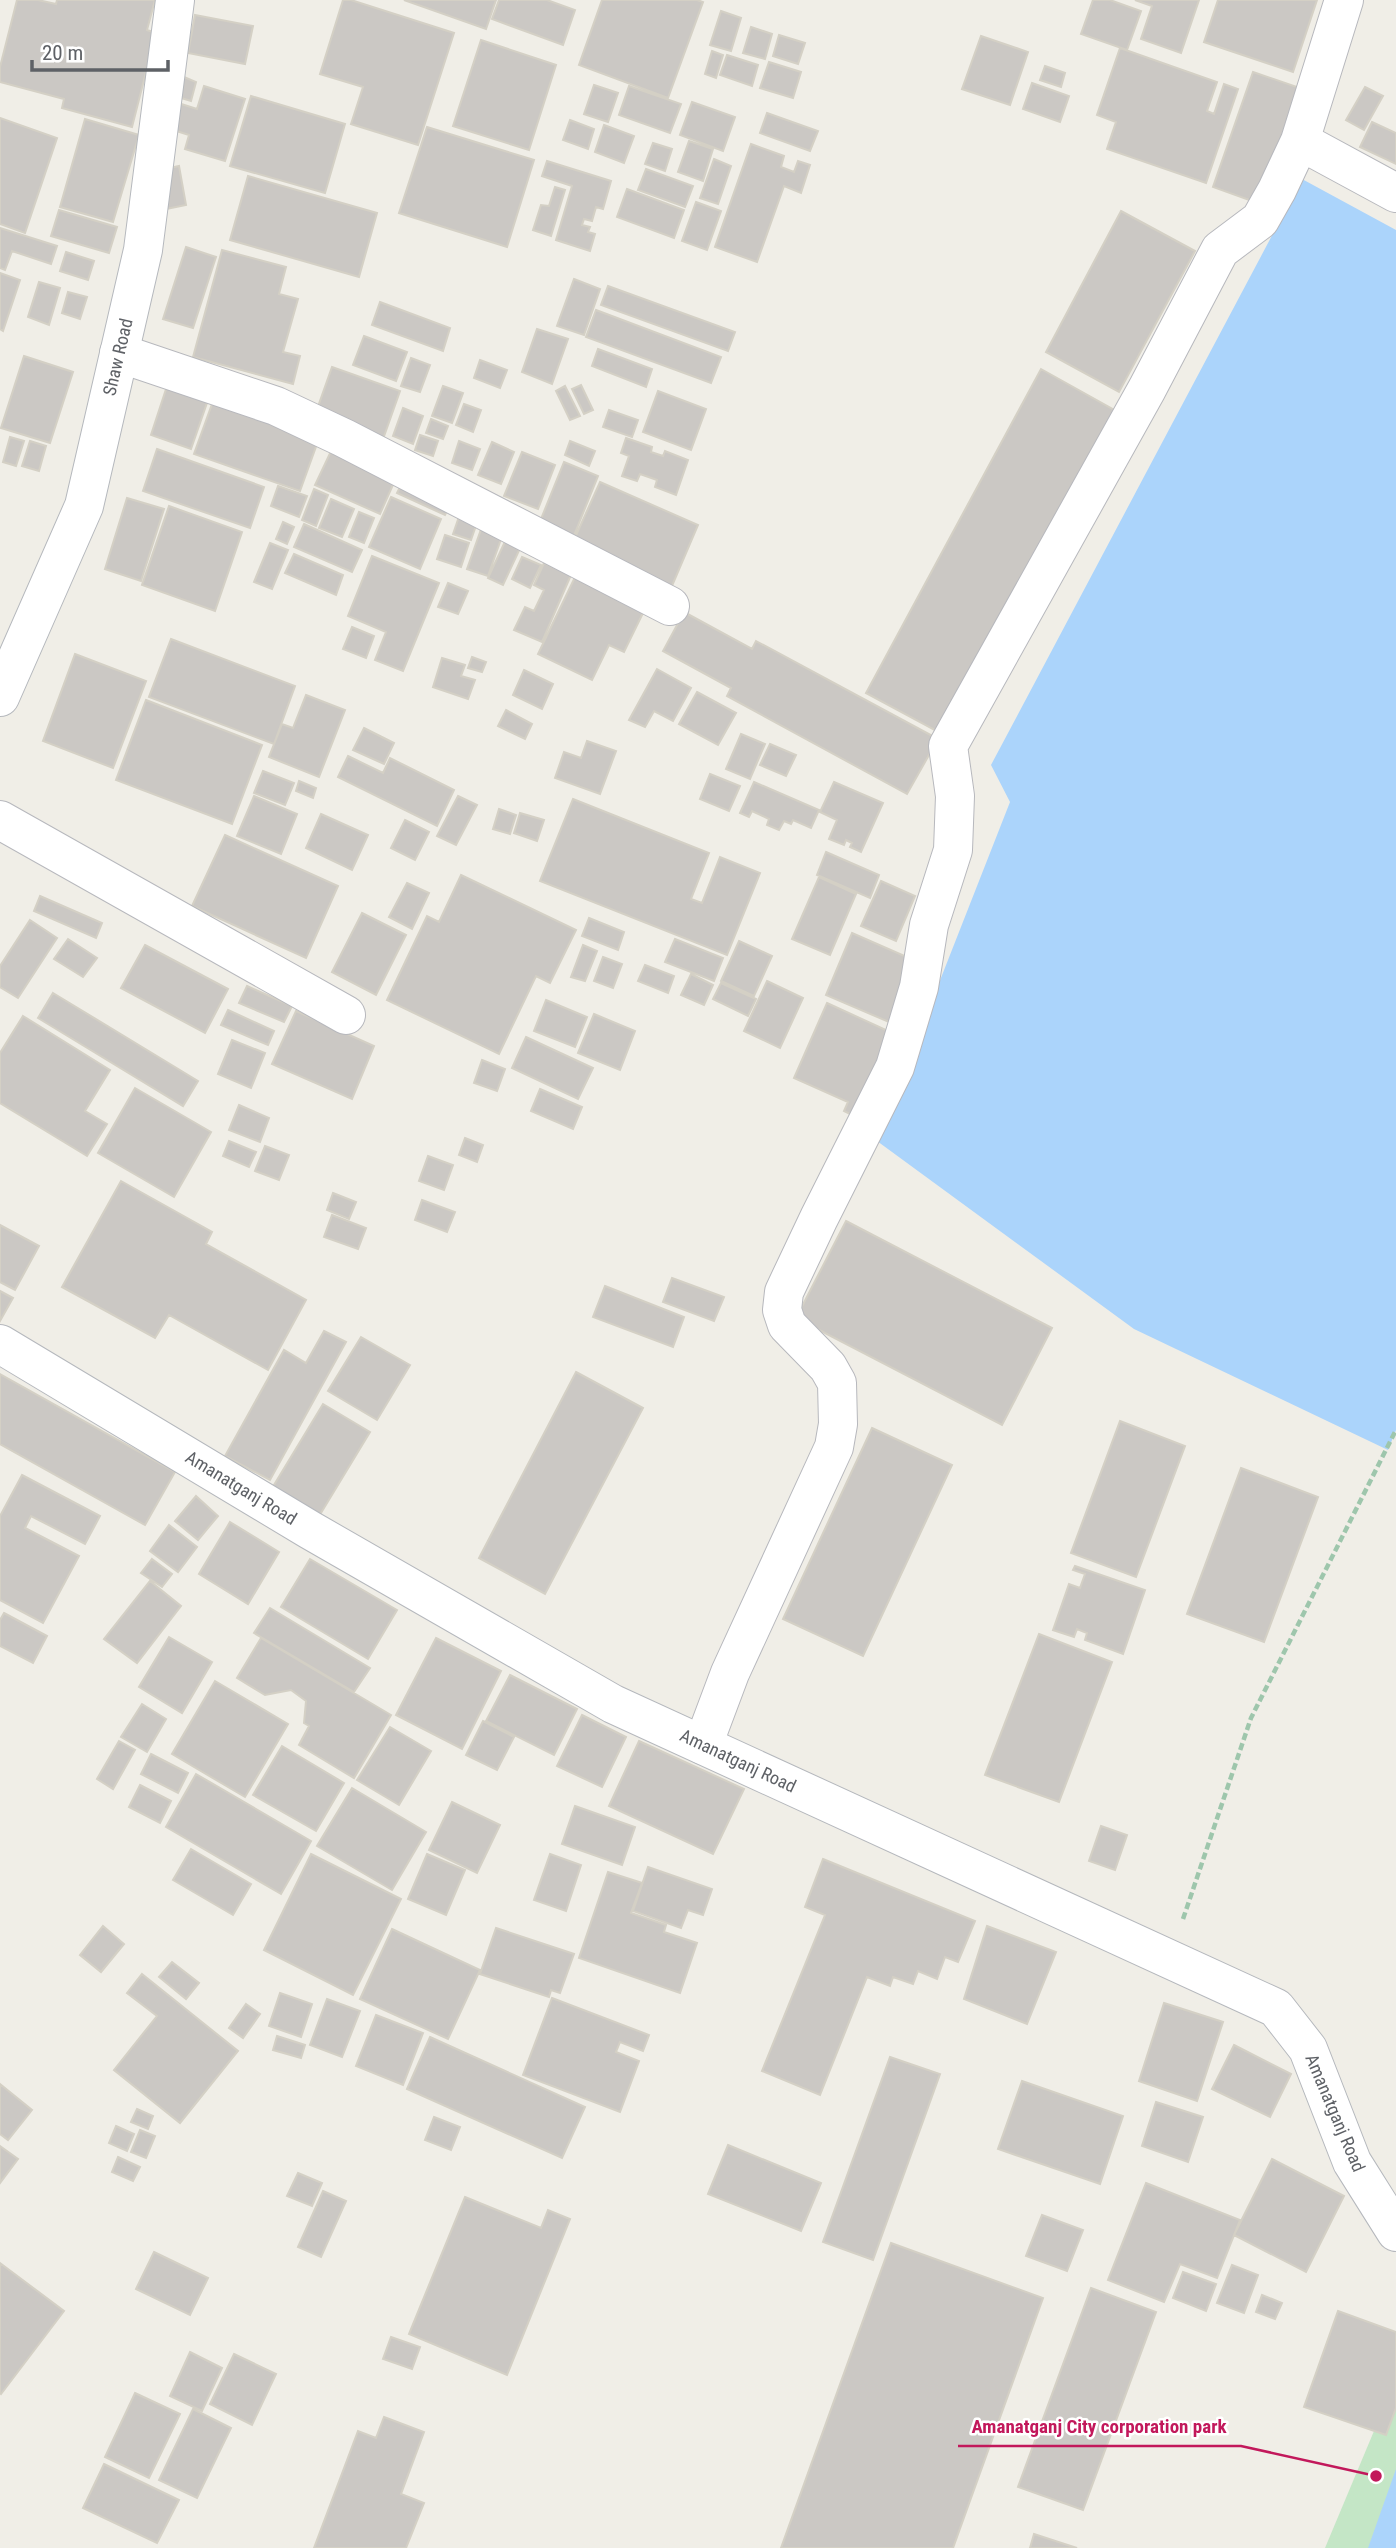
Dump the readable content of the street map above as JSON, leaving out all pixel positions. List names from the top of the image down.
{
  "streets": {
    "street": ["Shaw Road", "Amanatganj Road"]
  },
  "places": ["Amanatganj City corporation park"],
  "scale_bar": "20 m"
}
